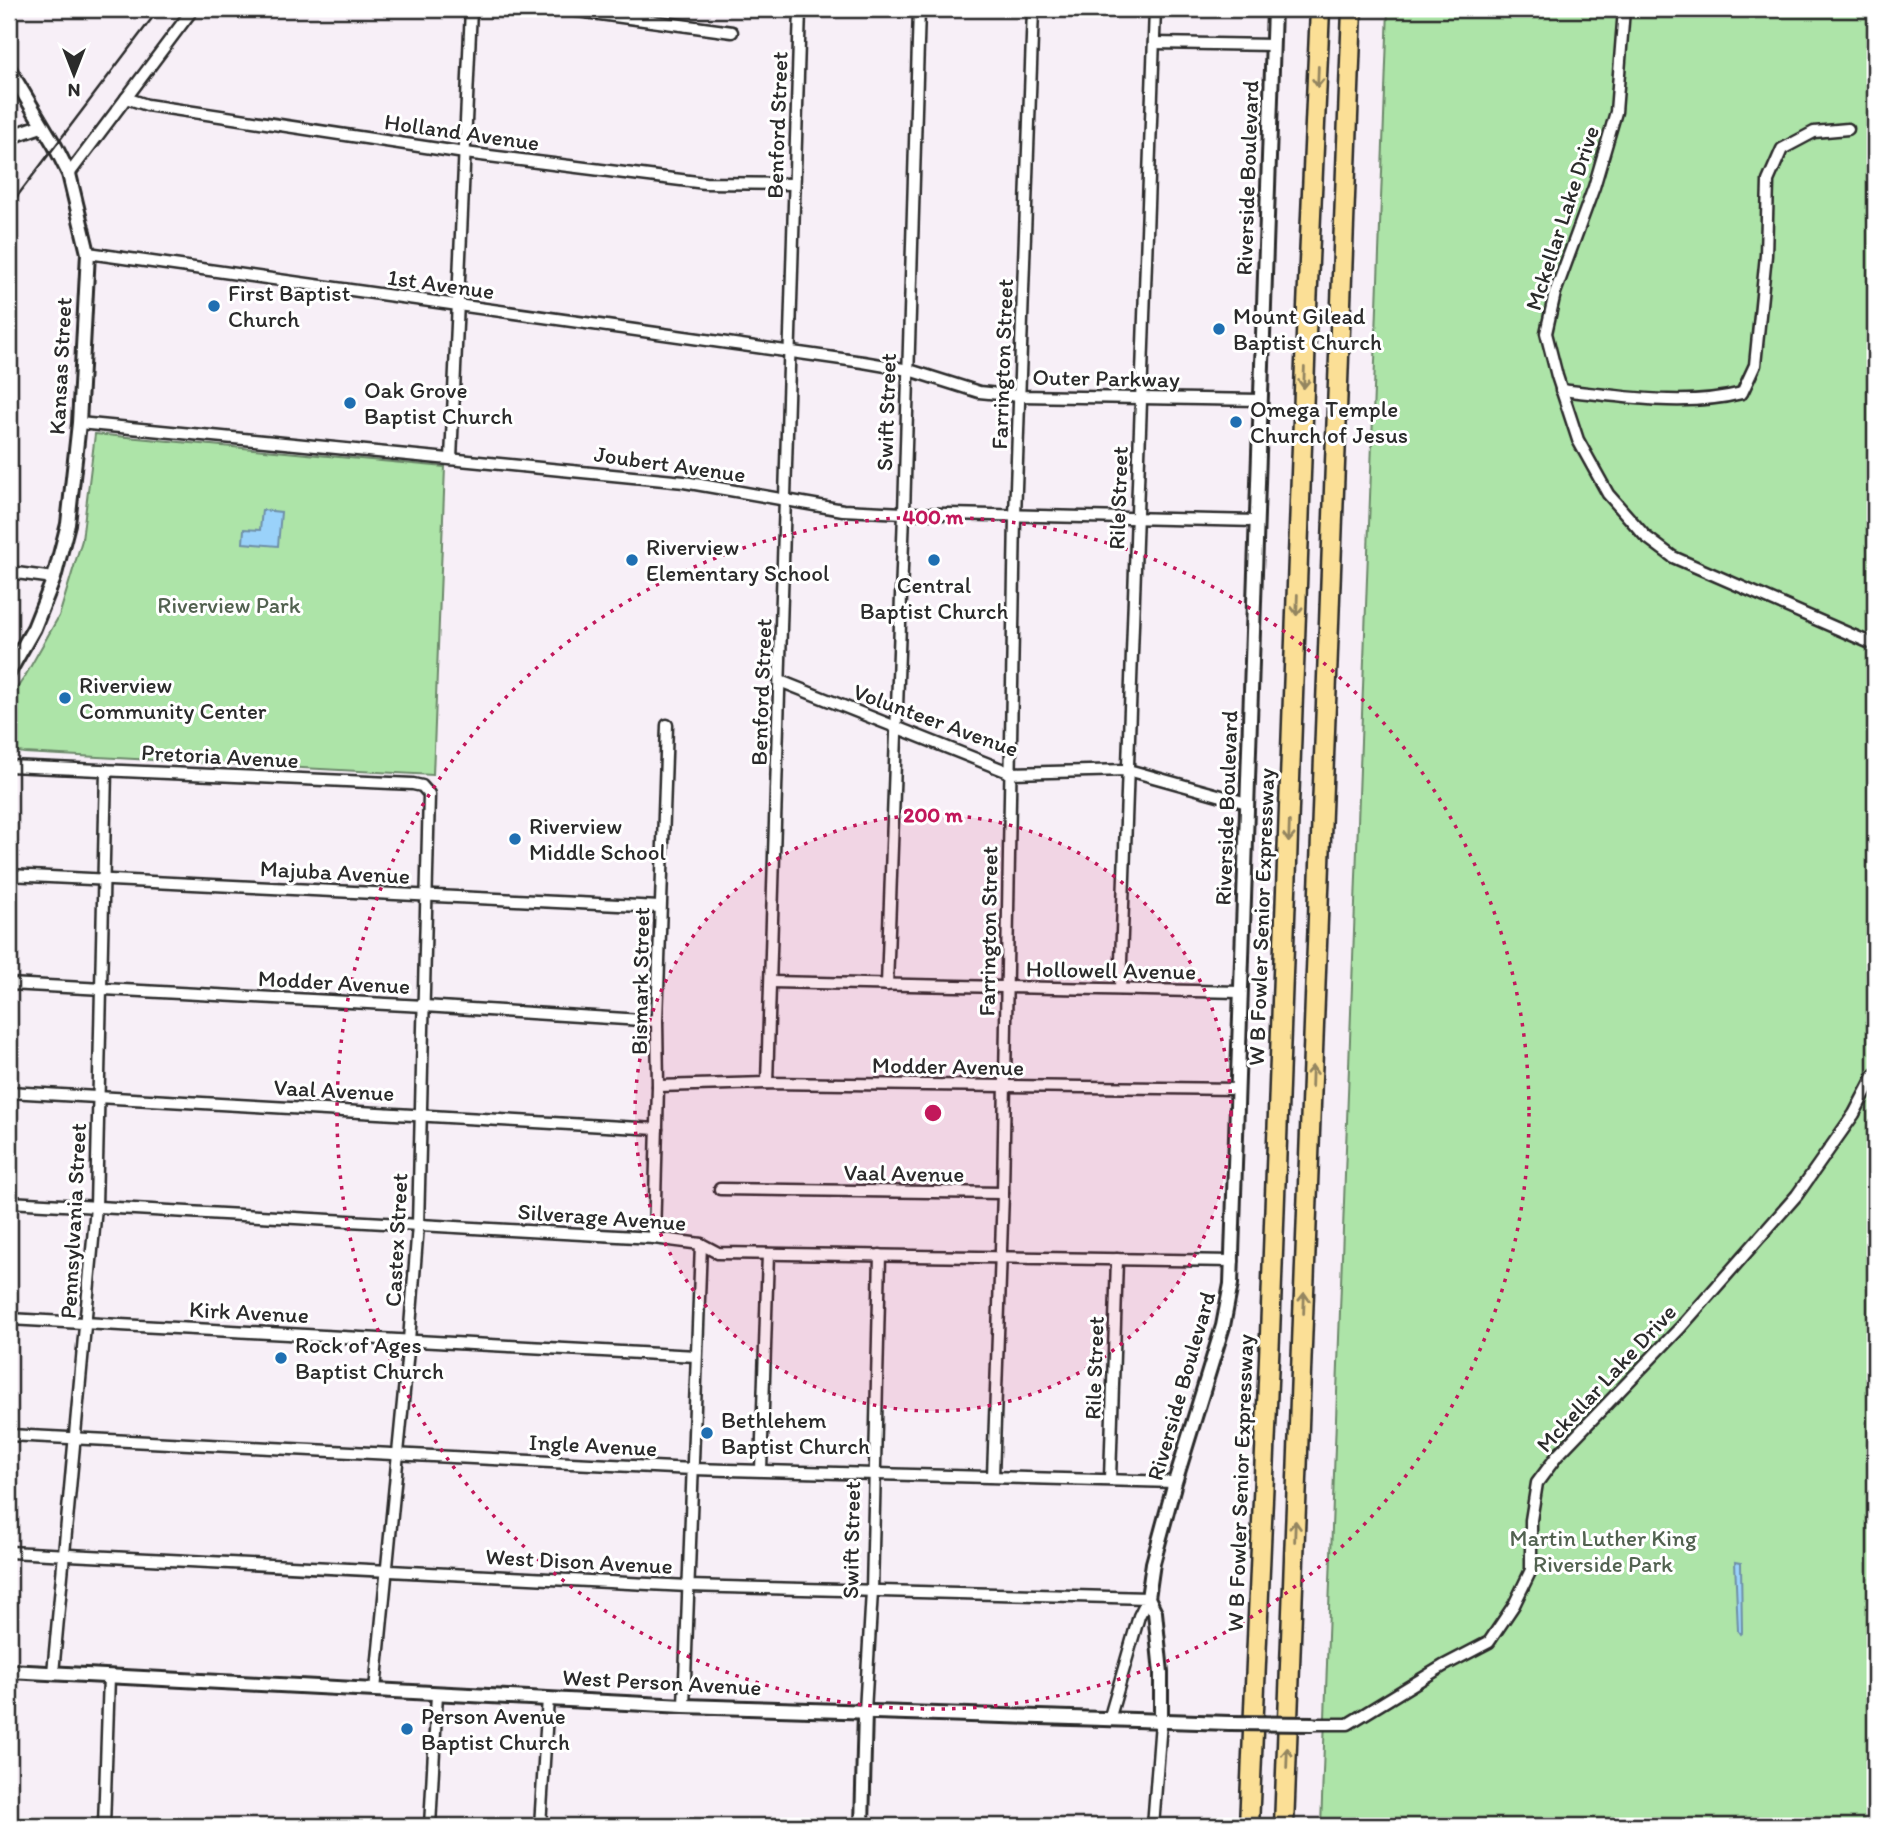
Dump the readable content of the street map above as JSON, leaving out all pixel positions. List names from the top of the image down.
{
  "streets": {
    "highway": ["W B Fowler Senior Expressway"],
    "street": [
      "Benford Street",
      "Holland Avenue",
      "Riverside Boulevard",
      "Mckellar Lake Drive",
      "1st Avenue",
      "Farrington Street",
      "Kansas Street",
      "Outer Parkway",
      "Swift Street",
      "Joubert Avenue",
      "Rile Street",
      "Volunteer Avenue",
      "Pretoria Avenue",
      "Majuba Avenue",
      "Hollowell Avenue",
      "Bismark Street",
      "Modder Avenue",
      "Vaal Avenue",
      "Silverage Avenue",
      "Pennsylvania Street",
      "Castex Street",
      "Kirk Avenue",
      "Ingle Avenue",
      "West Dison Avenue",
      "West Person Avenue"
    ]
  },
  "crossings": [
    ["Benford Street", "Holland Avenue"],
    ["Benford Street", "1st Avenue"],
    ["Benford Street", "Outer Parkway"],
    ["Benford Street", "Joubert Avenue"],
    ["Benford Street", "Volunteer Avenue"],
    ["Benford Street", "Hollowell Avenue"],
    ["Benford Street", "Modder Avenue"],
    ["Riverside Boulevard", "Outer Parkway"],
    ["Riverside Boulevard", "Joubert Avenue"],
    ["Riverside Boulevard", "Volunteer Avenue"],
    ["Riverside Boulevard", "Hollowell Avenue"],
    ["Riverside Boulevard", "Modder Avenue"],
    ["Riverside Boulevard", "Silverage Avenue"],
    ["Riverside Boulevard", "Ingle Avenue"],
    ["Riverside Boulevard", "West Dison Avenue"],
    ["Riverside Boulevard", "West Person Avenue"],
    ["Mckellar Lake Drive", "West Person Avenue"],
    ["1st Avenue", "Kansas Street"],
    ["1st Avenue", "Outer Parkway"],
    ["Farrington Street", "Outer Parkway"],
    ["Farrington Street", "Joubert Avenue"],
    ["Farrington Street", "Volunteer Avenue"],
    ["Farrington Street", "Hollowell Avenue"],
    ["Farrington Street", "Modder Avenue"],
    ["Farrington Street", "Vaal Avenue"],
    ["Farrington Street", "Silverage Avenue"],
    ["Farrington Street", "Ingle Avenue"],
    ["Kansas Street", "Joubert Avenue"],
    ["Outer Parkway", "Swift Street"],
    ["Outer Parkway", "Rile Street"],
    ["Swift Street", "Joubert Avenue"],
    ["Swift Street", "Volunteer Avenue"],
    ["Swift Street", "Hollowell Avenue"],
    ["Swift Street", "Silverage Avenue"],
    ["Swift Street", "Ingle Avenue"],
    ["Swift Street", "West Dison Avenue"],
    ["Swift Street", "West Person Avenue"],
    ["Joubert Avenue", "Rile Street"],
    ["Rile Street", "Volunteer Avenue"],
    ["Rile Street", "Hollowell Avenue"],
    ["Rile Street", "Silverage Avenue"],
    ["Rile Street", "Ingle Avenue"],
    ["Pretoria Avenue", "Pennsylvania Street"],
    ["Pretoria Avenue", "Castex Street"],
    ["Majuba Avenue", "Bismark Street"],
    ["Majuba Avenue", "Pennsylvania Street"],
    ["Majuba Avenue", "Castex Street"],
    ["Bismark Street", "Modder Avenue"],
    ["Bismark Street", "Vaal Avenue"],
    ["Bismark Street", "Silverage Avenue"],
    ["Modder Avenue", "Pennsylvania Street"],
    ["Modder Avenue", "Castex Street"],
    ["Vaal Avenue", "Pennsylvania Street"],
    ["Vaal Avenue", "Castex Street"],
    ["Silverage Avenue", "Pennsylvania Street"],
    ["Silverage Avenue", "Castex Street"],
    ["Pennsylvania Street", "Kirk Avenue"],
    ["Pennsylvania Street", "Ingle Avenue"],
    ["Pennsylvania Street", "West Dison Avenue"],
    ["Pennsylvania Street", "West Person Avenue"],
    ["Castex Street", "Kirk Avenue"],
    ["Castex Street", "Ingle Avenue"],
    ["Castex Street", "West Dison Avenue"],
    ["Castex Street", "West Person Avenue"]
  ],
  "parks": ["Riverview Park", "Martin Luther King Riverside Park"],
  "places": [
    "First Baptist Church",
    "Mount Gilead Baptist Church",
    "Oak Grove Baptist Church",
    "Omega Temple Church of Jesus",
    "Riverview Elementary School",
    "Central Baptist Church",
    "Riverview Community Center",
    "Riverview Middle School",
    "Rock of Ages Baptist Church",
    "Bethlehem Baptist Church",
    "Person Avenue Baptist Church"
  ],
  "north": "bottom",
  "rings": ["400 m", "200 m"]
}
